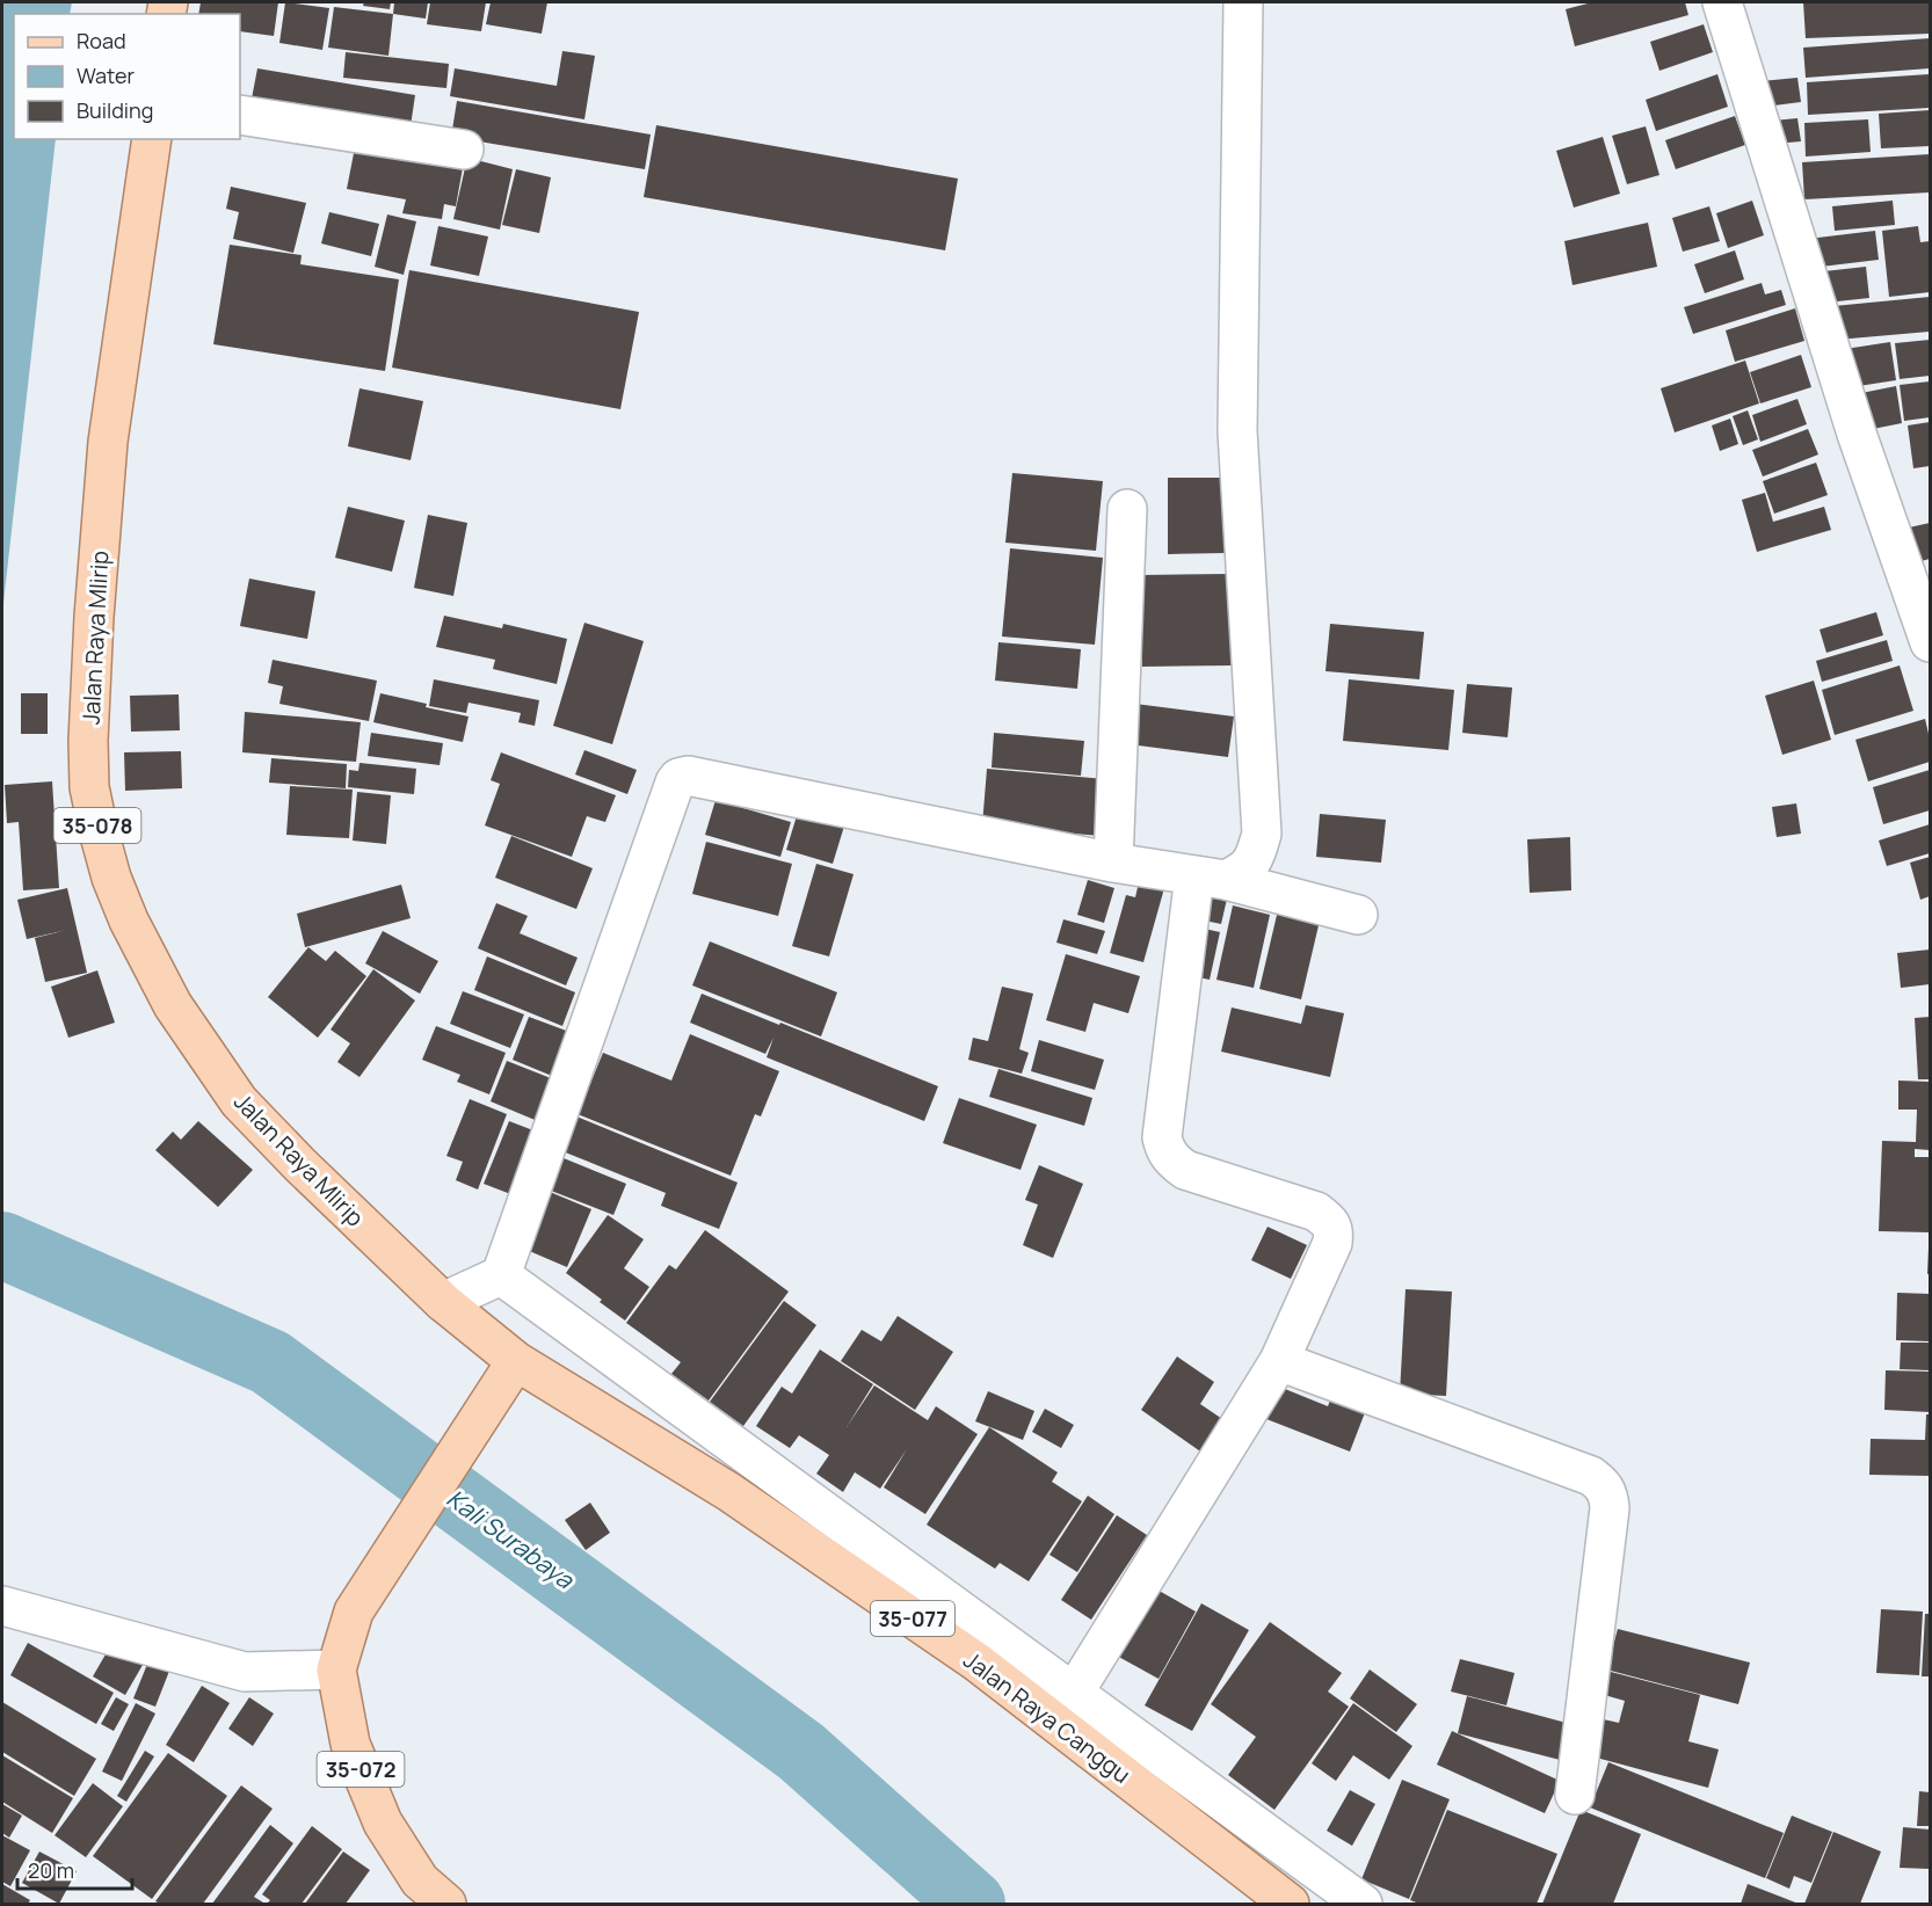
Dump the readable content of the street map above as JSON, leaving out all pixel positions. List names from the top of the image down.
{
  "streets": {
    "main road": [
      "Jalan Raya Mlirip",
      "35-078",
      "35-077",
      "Jalan Raya Canggu",
      "35-072"
    ]
  },
  "crossings": [
    ["Jalan Raya Mlirip", "Jalan Raya Canggu"],
    ["Jalan Raya Mlirip", "35-072"],
    ["Jalan Raya Canggu", "35-072"]
  ],
  "water": ["Kali Surabaya"],
  "legend": ["Road", "Water", "Building"],
  "scale_bar": "20 m"
}
